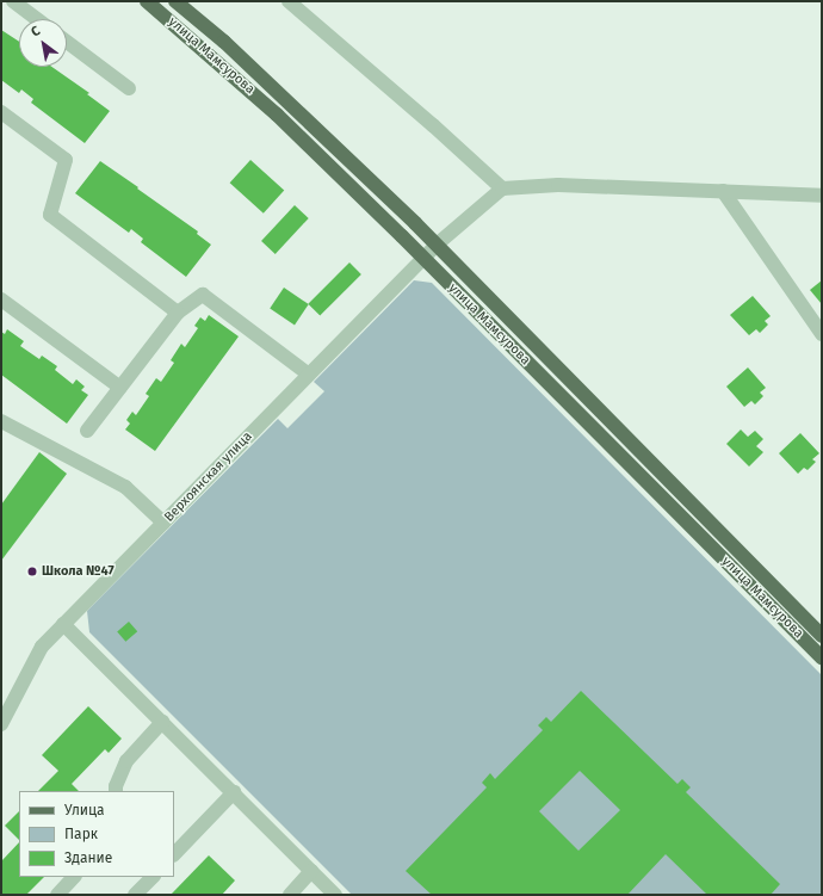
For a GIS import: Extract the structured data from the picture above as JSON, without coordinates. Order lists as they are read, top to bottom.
{
  "streets": {
    "main road": ["улица Мамсурова"],
    "street": ["Верхоянская улица"]
  },
  "crossings": [
    ["улица Мамсурова", "Верхоянская улица"]
  ],
  "places": ["Школа №47"],
  "legend": ["Улица", "Парк", "Здание"],
  "north": "top left"
}
